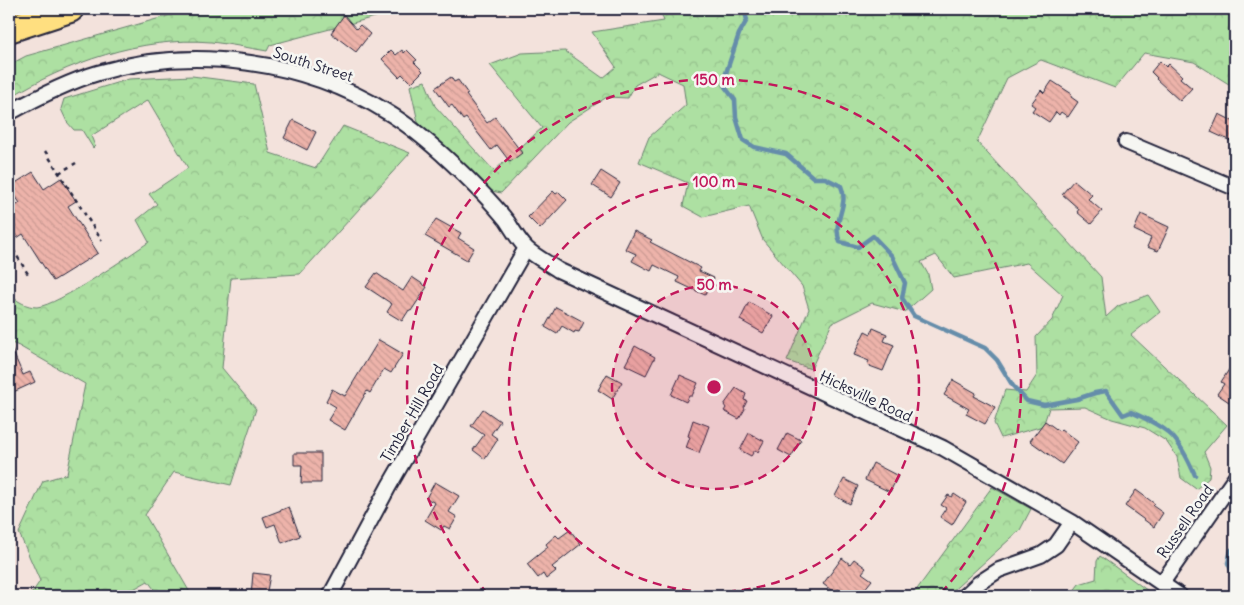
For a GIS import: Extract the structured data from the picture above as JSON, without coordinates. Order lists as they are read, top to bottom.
{
  "streets": {
    "street": [
      "South Street",
      "Hicksville Road",
      "Timber Hill Road",
      "Russell Road"
    ]
  },
  "crossings": [
    ["South Street", "Hicksville Road"],
    ["South Street", "Timber Hill Road"],
    ["Hicksville Road", "Timber Hill Road"],
    ["Hicksville Road", "Russell Road"]
  ],
  "rings": ["150 m", "100 m", "50 m"]
}
